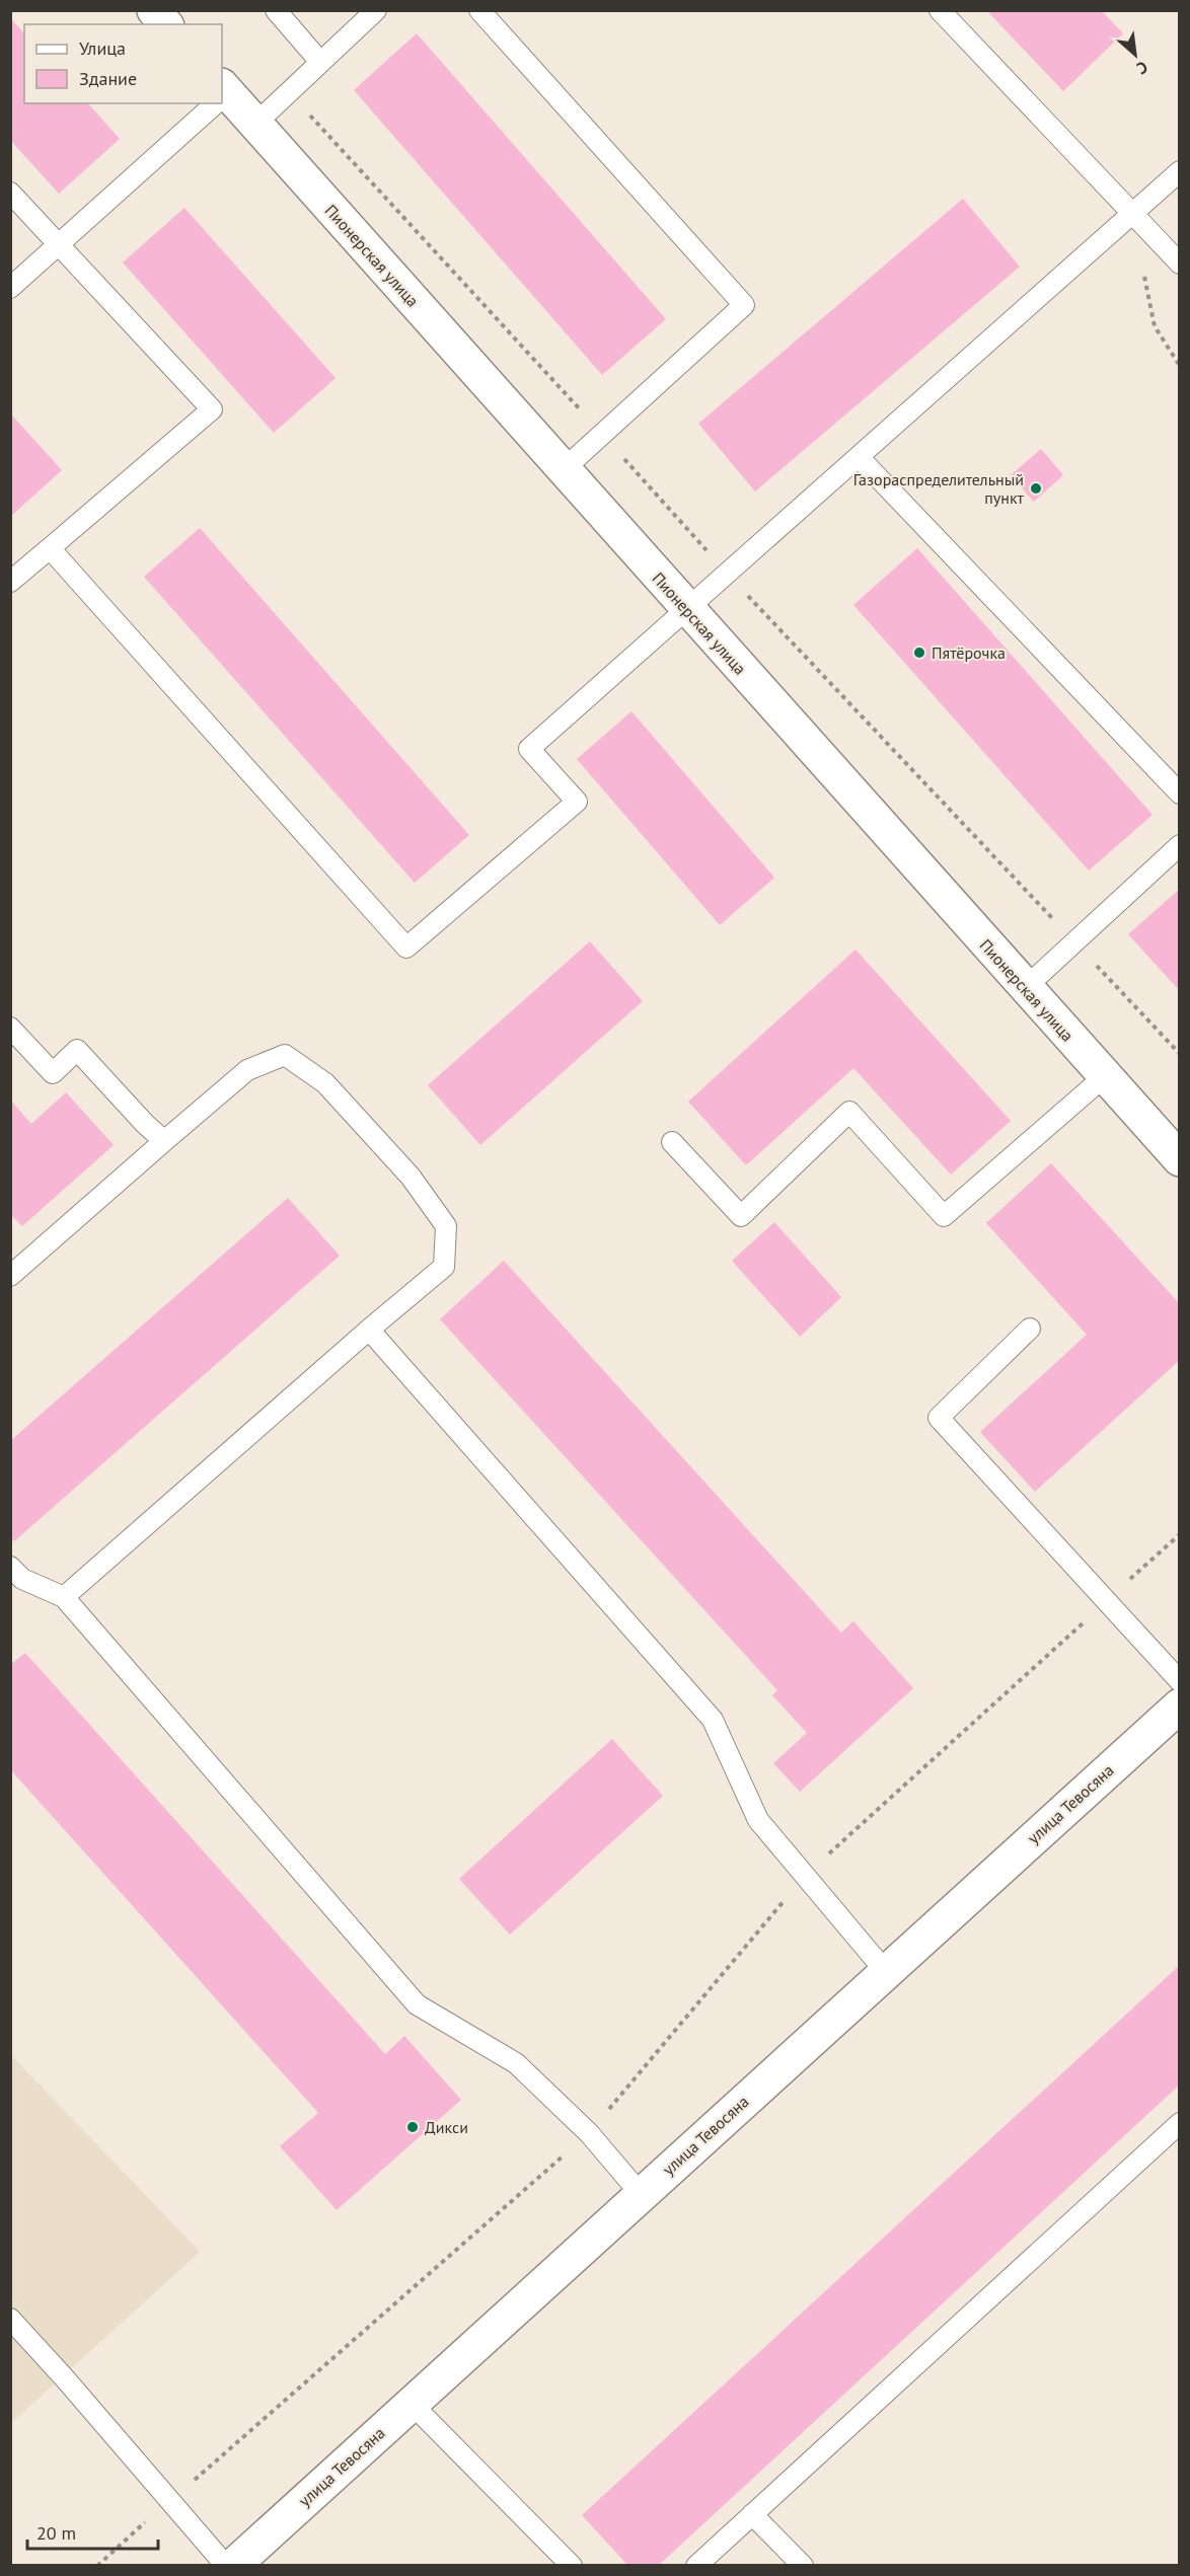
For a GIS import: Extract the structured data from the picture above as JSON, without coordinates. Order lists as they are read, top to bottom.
{
  "streets": {
    "street": ["Пионерская улица", "улица Тевосяна"]
  },
  "places": ["Газораспределительный пункт", "Пятёрочка", "Дикси"],
  "legend": ["Улица", "Здание"],
  "scale_bar": "20 m",
  "north": "bottom right"
}
